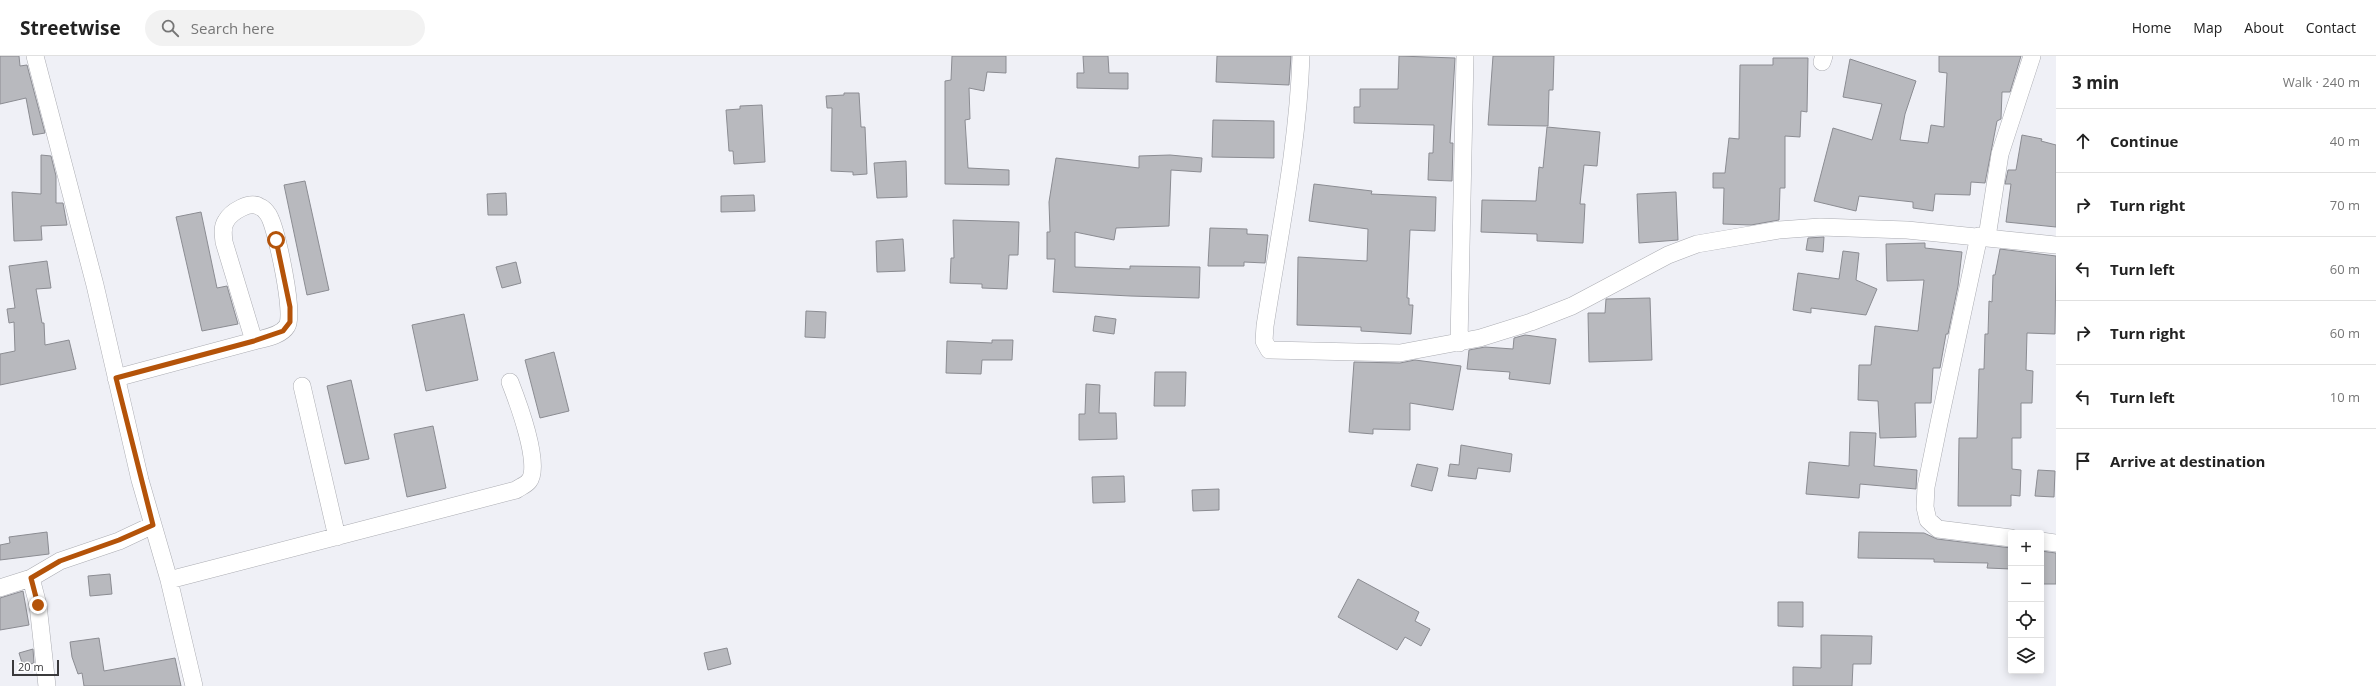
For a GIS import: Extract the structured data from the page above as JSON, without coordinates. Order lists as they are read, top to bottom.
{
  "scale_bar": "20 m",
  "page": {
    "header": "Streetwise",
    "search": "Search here",
    "nav": [
      "Home",
      "Map",
      "About",
      "Contact"
    ],
    "heading": ["3 min", "Walk · 240 m"],
    "list": [
      ["Continue", "40 m"],
      ["Turn right", "70 m"],
      ["Turn left", "60 m"],
      ["Turn right", "60 m"],
      ["Turn left", "10 m"],
      "Arrive at destination"
    ],
    "map_buttons": ["+", "−"],
    "scale": "20 m"
  }
}
